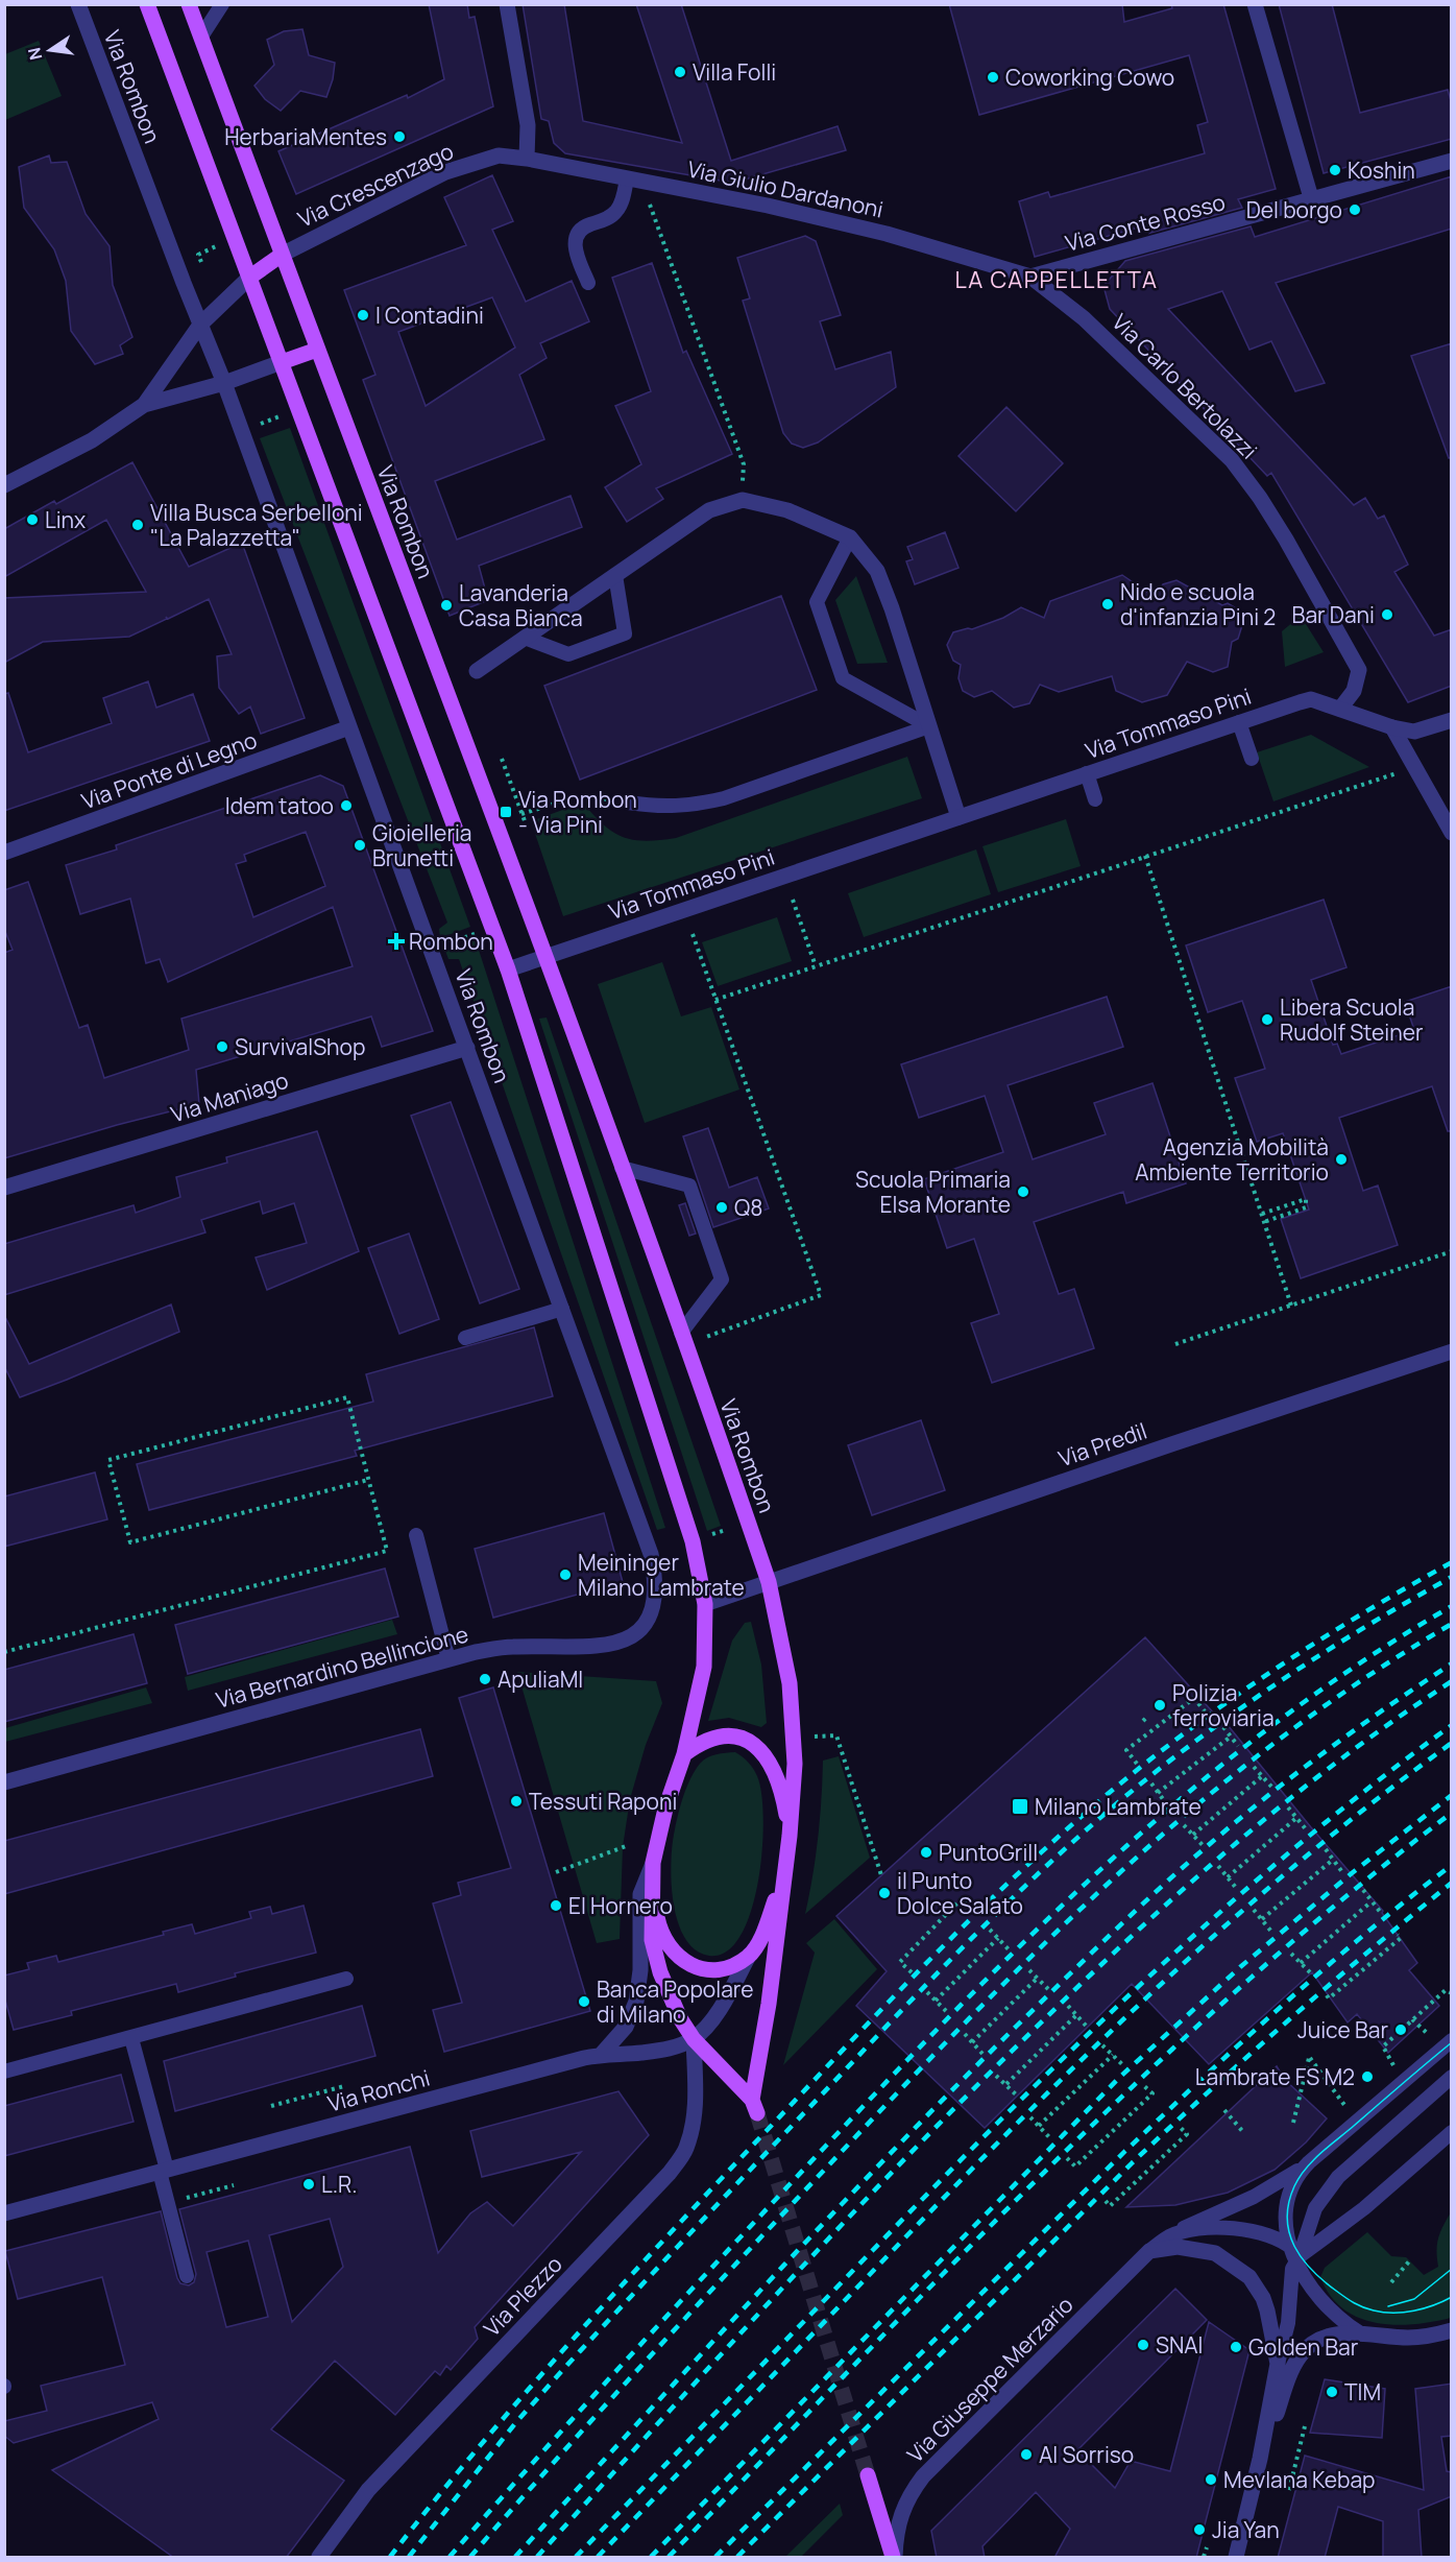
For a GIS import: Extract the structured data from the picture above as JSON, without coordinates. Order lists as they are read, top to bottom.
{
  "streets": {
    "main road": ["Via Rombon"],
    "street": [
      "Via Crescenzago",
      "Via Giulio Dardanoni",
      "Via Conte Rosso",
      "Via Carlo Bertolazzi",
      "Via Tommaso Pini",
      "Via Ponte di Legno",
      "Via Maniago",
      "Via Predil",
      "Via Bernardino Bellincione",
      "Via Ronchi",
      "Via Plezzo",
      "Via Giuseppe Merzario"
    ]
  },
  "crossings": [
    ["Via Rombon", "Via Crescenzago"],
    ["Via Rombon", "Via Tommaso Pini"],
    ["Via Rombon", "Via Ponte di Legno"],
    ["Via Rombon", "Via Maniago"],
    ["Via Rombon", "Via Predil"],
    ["Via Rombon", "Via Bernardino Bellincione"],
    ["Via Crescenzago", "Via Giulio Dardanoni"],
    ["Via Giulio Dardanoni", "Via Conte Rosso"],
    ["Via Giulio Dardanoni", "Via Carlo Bertolazzi"],
    ["Via Conte Rosso", "Via Carlo Bertolazzi"],
    ["Via Carlo Bertolazzi", "Via Tommaso Pini"],
    ["Via Ronchi", "Via Plezzo"]
  ],
  "districts": ["LA CAPPELLETTA"],
  "places": {
    "other": [
      "Villa Folli",
      "Coworking Cowo",
      "HerbariaMentes",
      "Koshin",
      "Del borgo",
      "I Contadini",
      "Linx",
      "Villa Busca Serbelloni \"La Palazzetta\"",
      "Nido e scuola d'infanzia Pini 2",
      "Lavanderia Casa Bianca",
      "Bar Dani",
      "Idem tatoo",
      "Gioielleria Brunetti",
      "Libera Scuola Rudolf Steiner",
      "SurvivalShop",
      "Agenzia Mobilità Ambiente Territorio",
      "Scuola Primaria Elsa Morante",
      "Q8",
      "Meininger Milano Lambrate",
      "ApuliaMI",
      "Polizia ferroviaria",
      "Tessuti Raponi",
      "PuntoGrill",
      "il Punto Dolce Salato",
      "El Hornero",
      "Banca Popolare di Milano",
      "Juice Bar",
      "Lambrate FS M2",
      "L.R.",
      "SNAI",
      "Golden Bar",
      "TIM",
      "Al Sorriso",
      "Mevlana Kebap",
      "Jia Yan"
    ],
    "transit": ["Via Rombon - Via Pini", "Milano Lambrate"],
    "health": ["Rombon"]
  },
  "north": "left"
}
